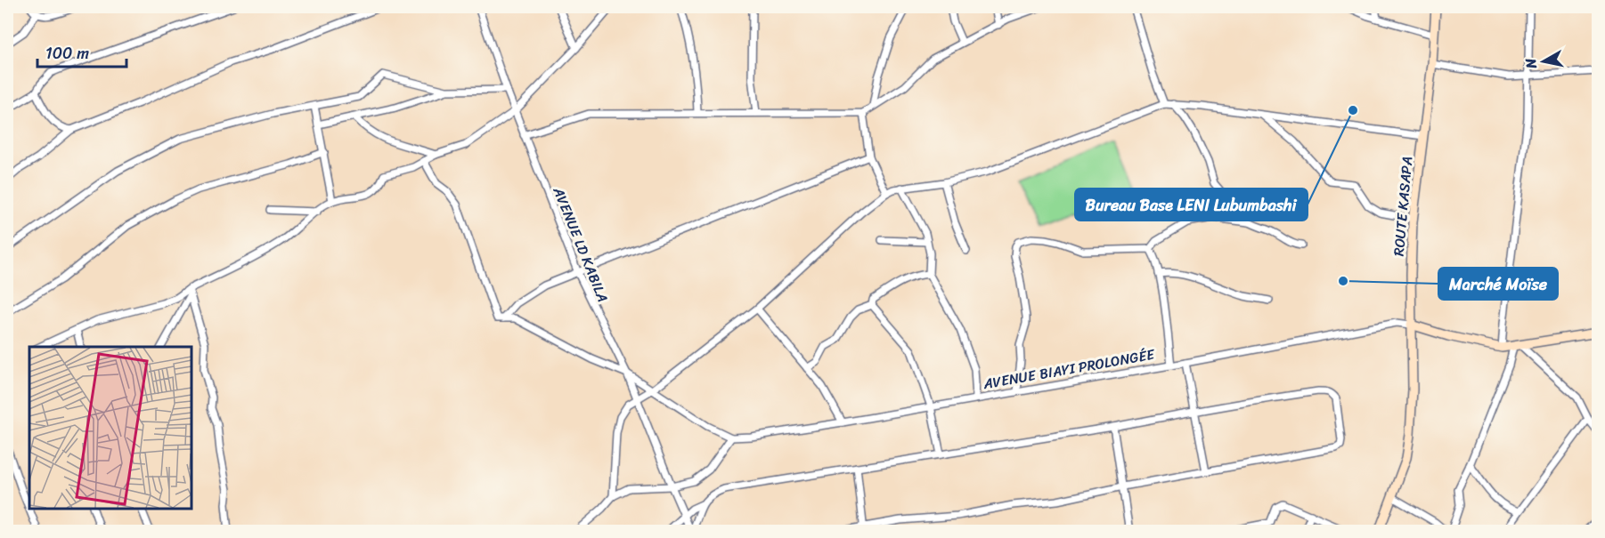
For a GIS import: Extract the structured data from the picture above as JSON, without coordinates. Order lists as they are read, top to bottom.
{
  "streets": {
    "main road": ["ROUTE KASAPA", "AVENUE BIAYI PROLONGÉE"],
    "street": ["AVENUE LD KABILA"]
  },
  "crossings": [
    ["ROUTE KASAPA", "AVENUE BIAYI PROLONGÉE"]
  ],
  "places": ["Bureau Base LENI Lubumbashi", "Marché Moïse"],
  "scale_bar": "100 m",
  "north": "left"
}
